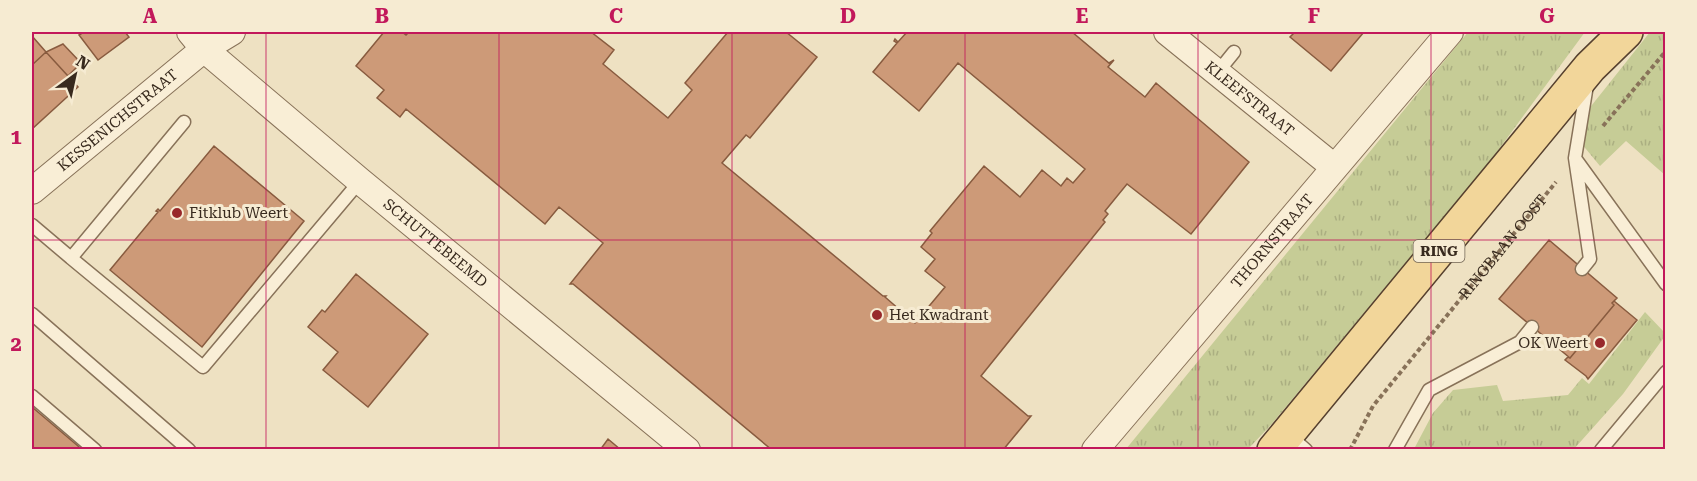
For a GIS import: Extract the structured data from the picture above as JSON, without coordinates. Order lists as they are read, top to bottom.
{
  "streets": {
    "main road": ["RING"],
    "street": [
      "KLEEFSTRAAT",
      "KESSENICHSTRAAT",
      "THORNSTRAAT",
      "SCHUTTEBEEMD"
    ],
    "path": ["RINGBAAN OOST"]
  },
  "crossings": [
    ["KLEEFSTRAAT", "THORNSTRAAT"],
    ["KESSENICHSTRAAT", "SCHUTTEBEEMD"]
  ],
  "places": ["Fitklub Weert", "Het Kwadrant", "OK Weert"],
  "north": "top right",
  "grid": {
    "columns": [
      "A",
      "B",
      "C",
      "D",
      "E",
      "F",
      "G"
    ],
    "rows": ["1", "2"]
  }
}
